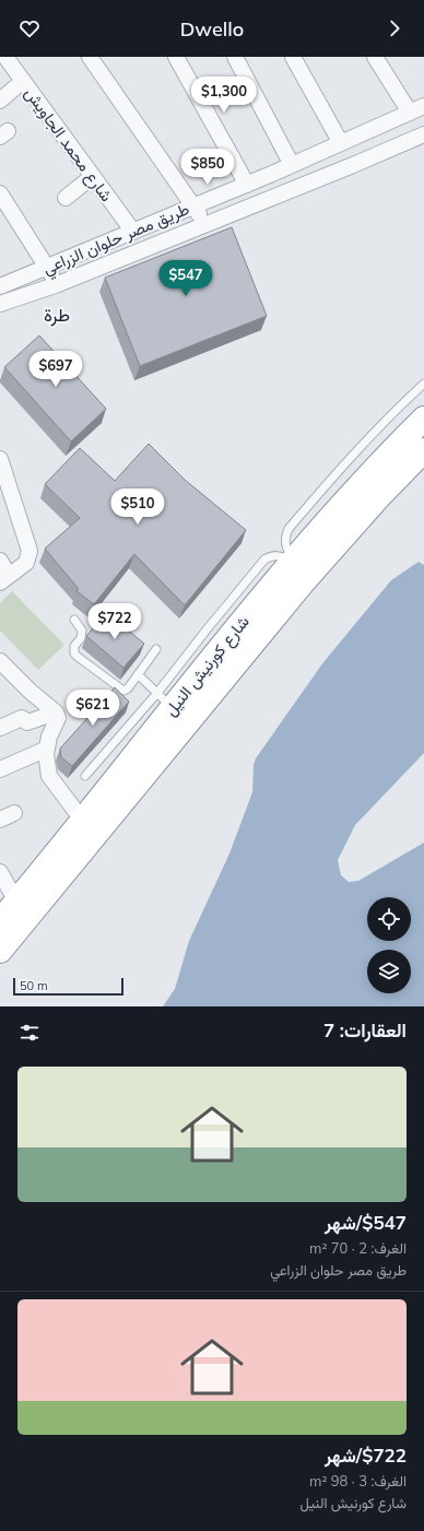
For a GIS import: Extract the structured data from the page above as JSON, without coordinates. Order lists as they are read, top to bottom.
{
  "streets": {
    "highway": ["شارع كورنيش النيل"],
    "street": ["شارع محمد الجاويش", "طريق مصر حلوان الزراعي"]
  },
  "crossings": [
    ["شارع محمد الجاويش", "طريق مصر حلوان الزراعي"]
  ],
  "districts": ["طرة"],
  "scale_bar": "50 m",
  "page": {
    "header": "Dwello",
    "price": [
      "$1,300",
      "$850",
      "$547",
      "$697",
      "$510",
      "$722",
      "$621"
    ],
    "scale": "50 m",
    "heading": "العقارات: 7",
    "list": [
      {
        "name": "$547/شهر",
        "note": "الغرف: 2 · 70 m² · طريق مصر حلوان الزراعي"
      },
      {
        "name": "$722/شهر",
        "note": "الغرف: 3 · 98 m² · شارع كورنيش النيل"
      }
    ]
  }
}
